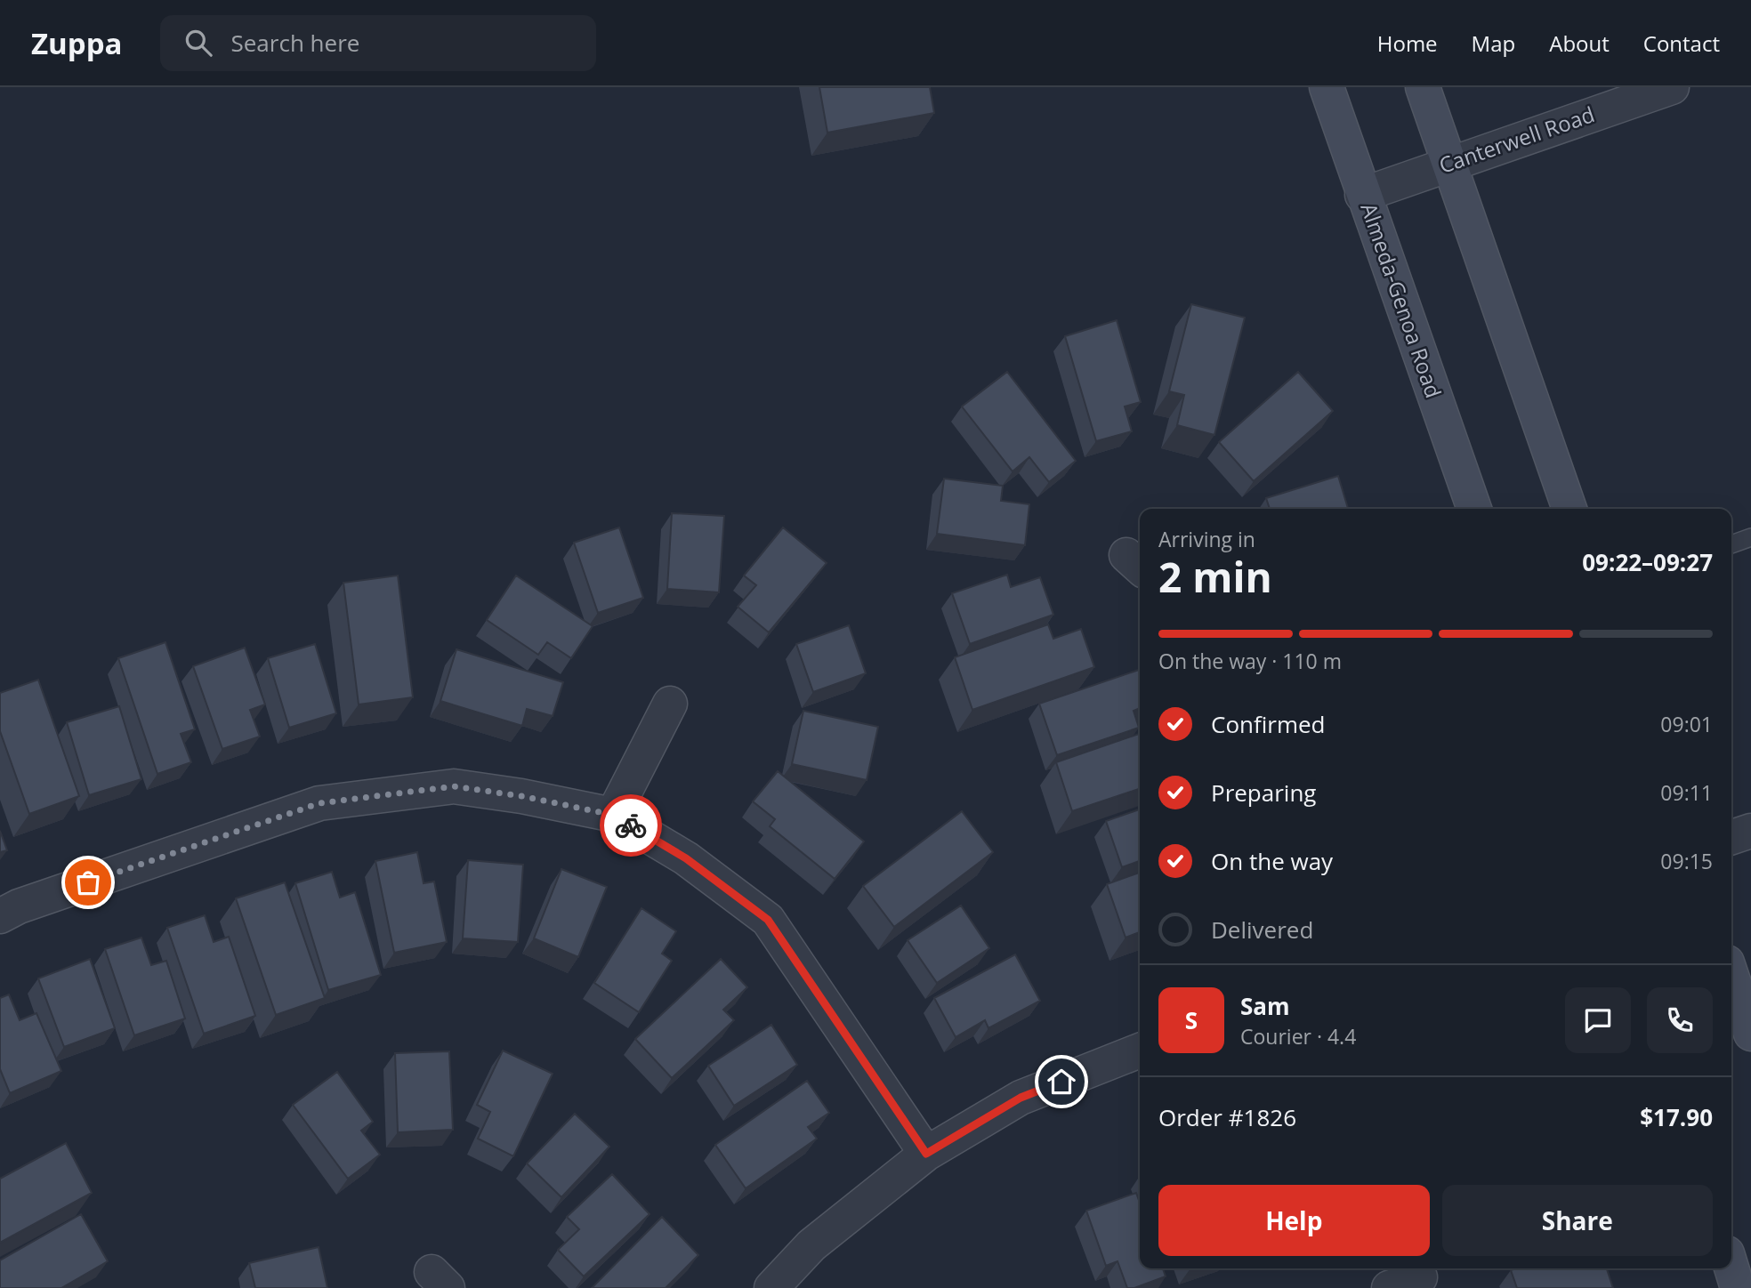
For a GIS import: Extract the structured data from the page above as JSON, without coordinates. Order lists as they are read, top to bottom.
{
  "streets": {
    "main road": ["Almeda-Genoa Road"],
    "street": ["Canterwell Road"]
  },
  "crossings": [
    ["Canterwell Road", "Almeda-Genoa Road"]
  ],
  "page": {
    "header": "Zuppa",
    "search": "Search here",
    "nav": [
      "Home",
      "Map",
      "About",
      "Contact"
    ],
    "heading": ["2 min", "Arriving in", "09:22–09:27"],
    "panel": [
      "Sam",
      "Courier · 4.4",
      "Order #1826",
      "$17.90"
    ],
    "bar": "On the way · 110 m",
    "list": [
      ["Confirmed", "09:01"],
      ["Preparing", "09:11"],
      ["On the way", "09:15"],
      "Delivered"
    ],
    "round": "S",
    "buttons": ["Help", "Share"]
  }
}
